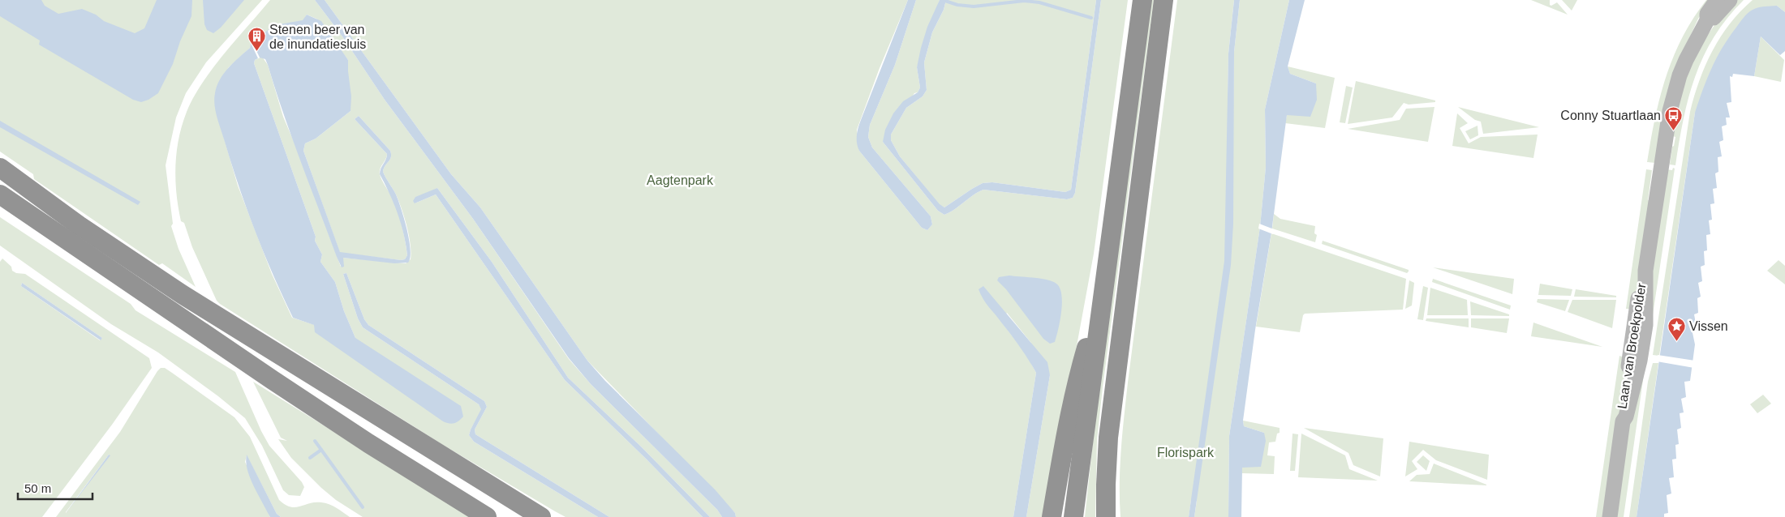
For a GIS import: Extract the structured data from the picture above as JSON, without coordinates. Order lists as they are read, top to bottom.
{
  "streets": {
    "main road": ["Laan van Broekpolder"]
  },
  "parks": ["Aagtenpark", "Florispark"],
  "places": {
    "building": ["Stenen beer van de inundatiesluis"],
    "bus stop": ["Conny Stuartlaan"],
    "place": ["Vissen"]
  },
  "scale_bar": "50 m"
}
